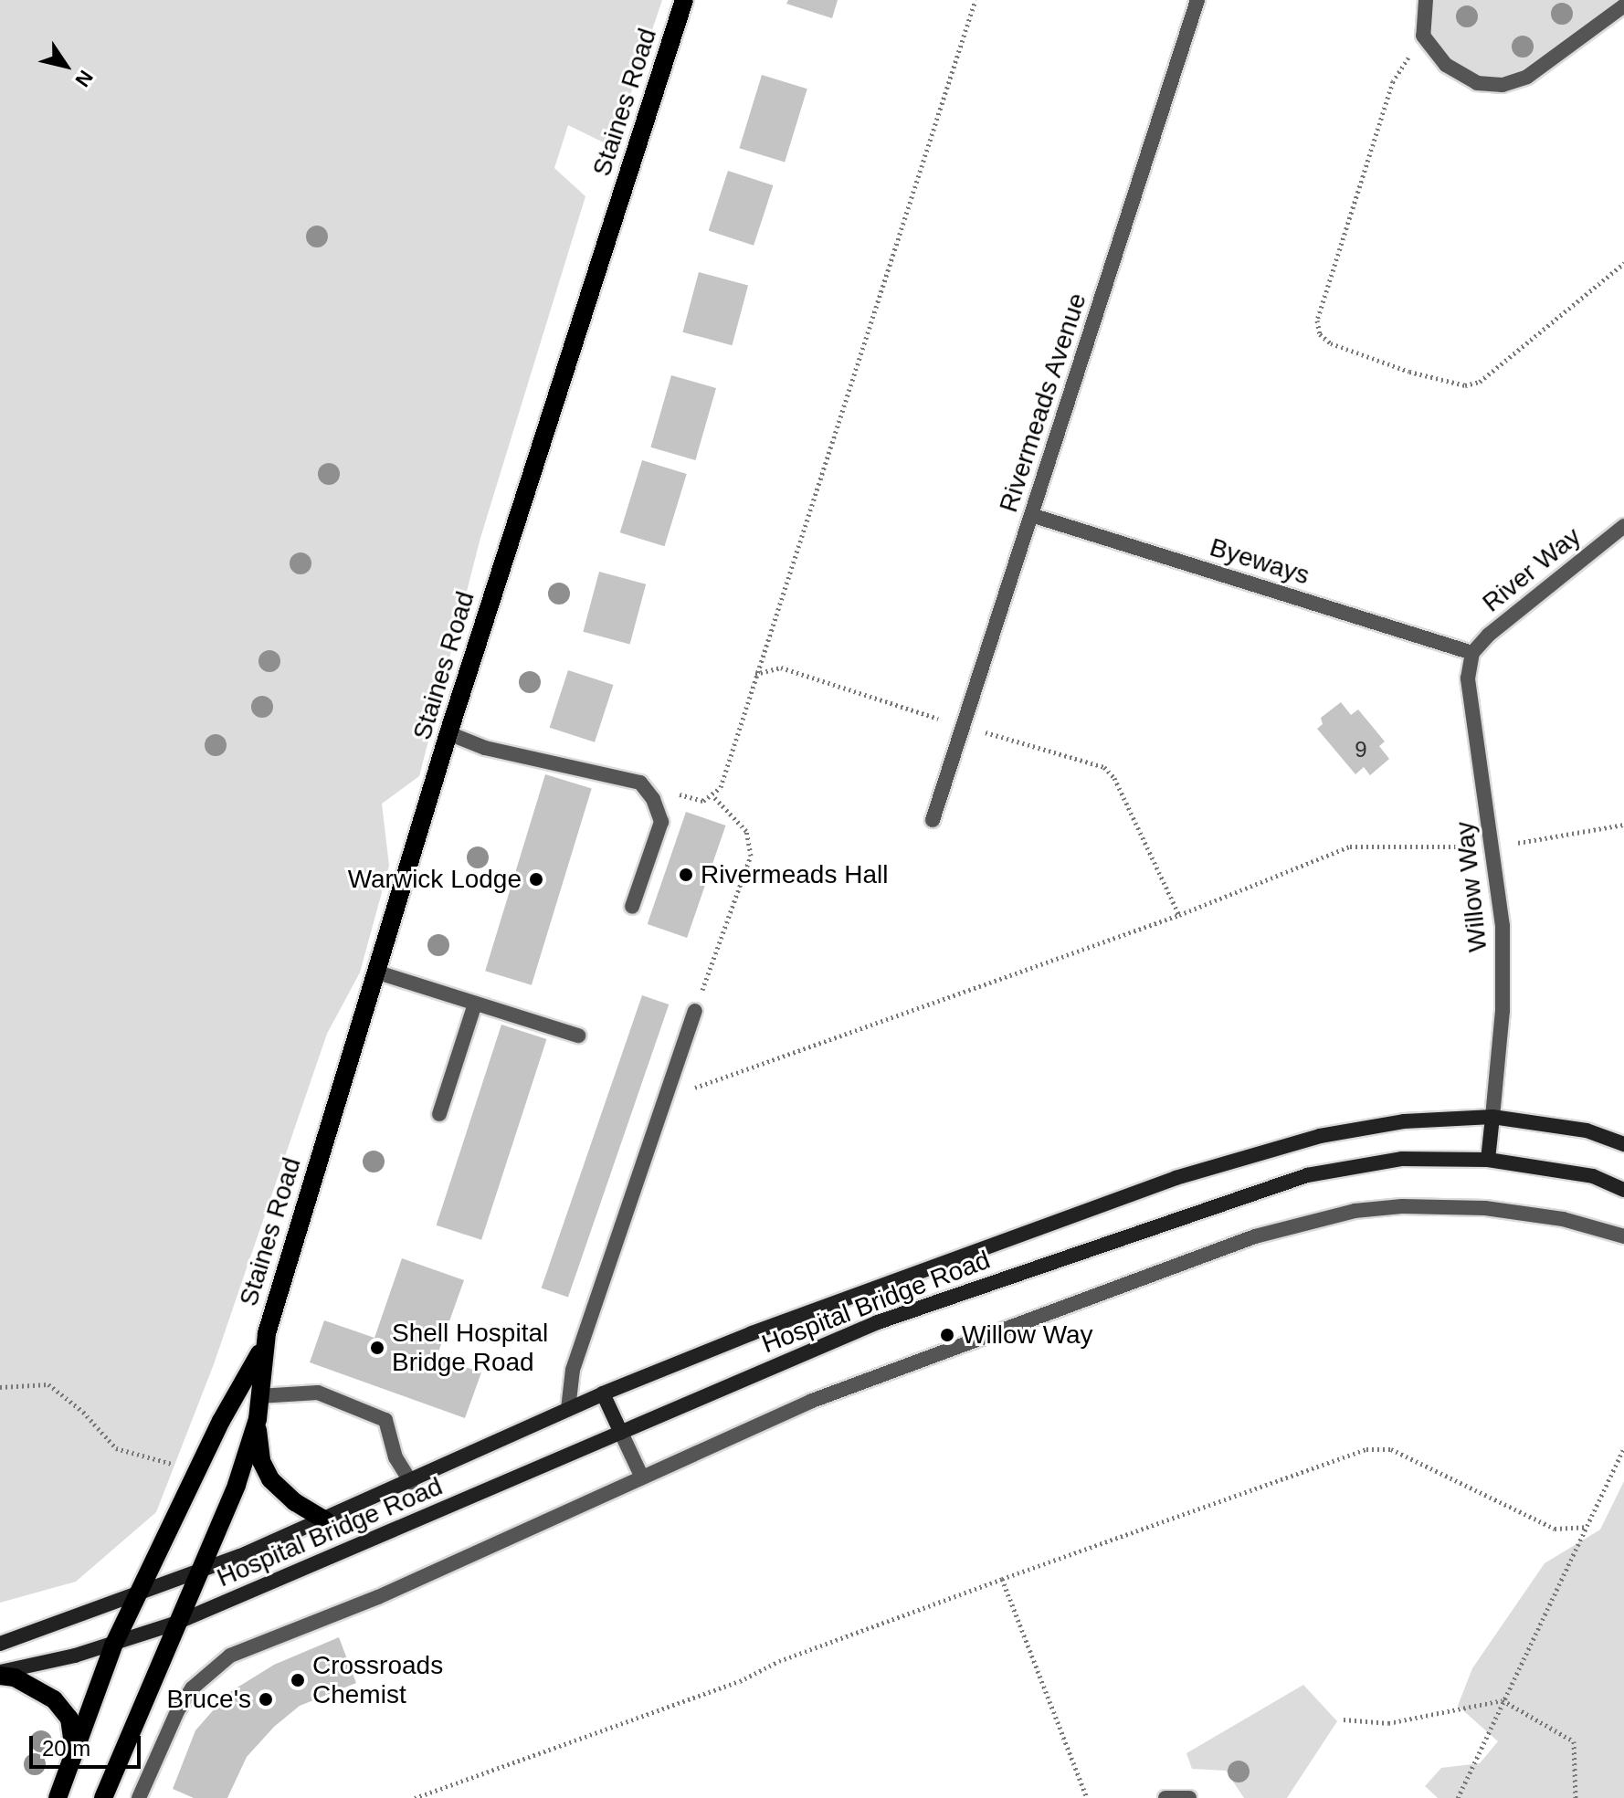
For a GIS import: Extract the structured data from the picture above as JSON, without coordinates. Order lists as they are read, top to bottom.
{
  "streets": {
    "main road": ["Staines Road", "Hospital Bridge Road"],
    "street": [
      "Rivermeads Avenue",
      "Byeways",
      "River Way",
      "Willow Way"
    ]
  },
  "crossings": [
    ["Staines Road", "Hospital Bridge Road"],
    ["Rivermeads Avenue", "Byeways"],
    ["Byeways", "River Way"],
    ["Byeways", "Willow Way"],
    ["River Way", "Willow Way"],
    ["Willow Way", "Hospital Bridge Road"]
  ],
  "places": [
    "Rivermeads Hall",
    "Warwick Lodge",
    "Willow Way",
    "Shell Hospital Bridge Road",
    "Crossroads Chemist",
    "Bruce's"
  ],
  "house_numbers": ["9"],
  "scale_bar": "20 m",
  "north": "bottom right"
}
